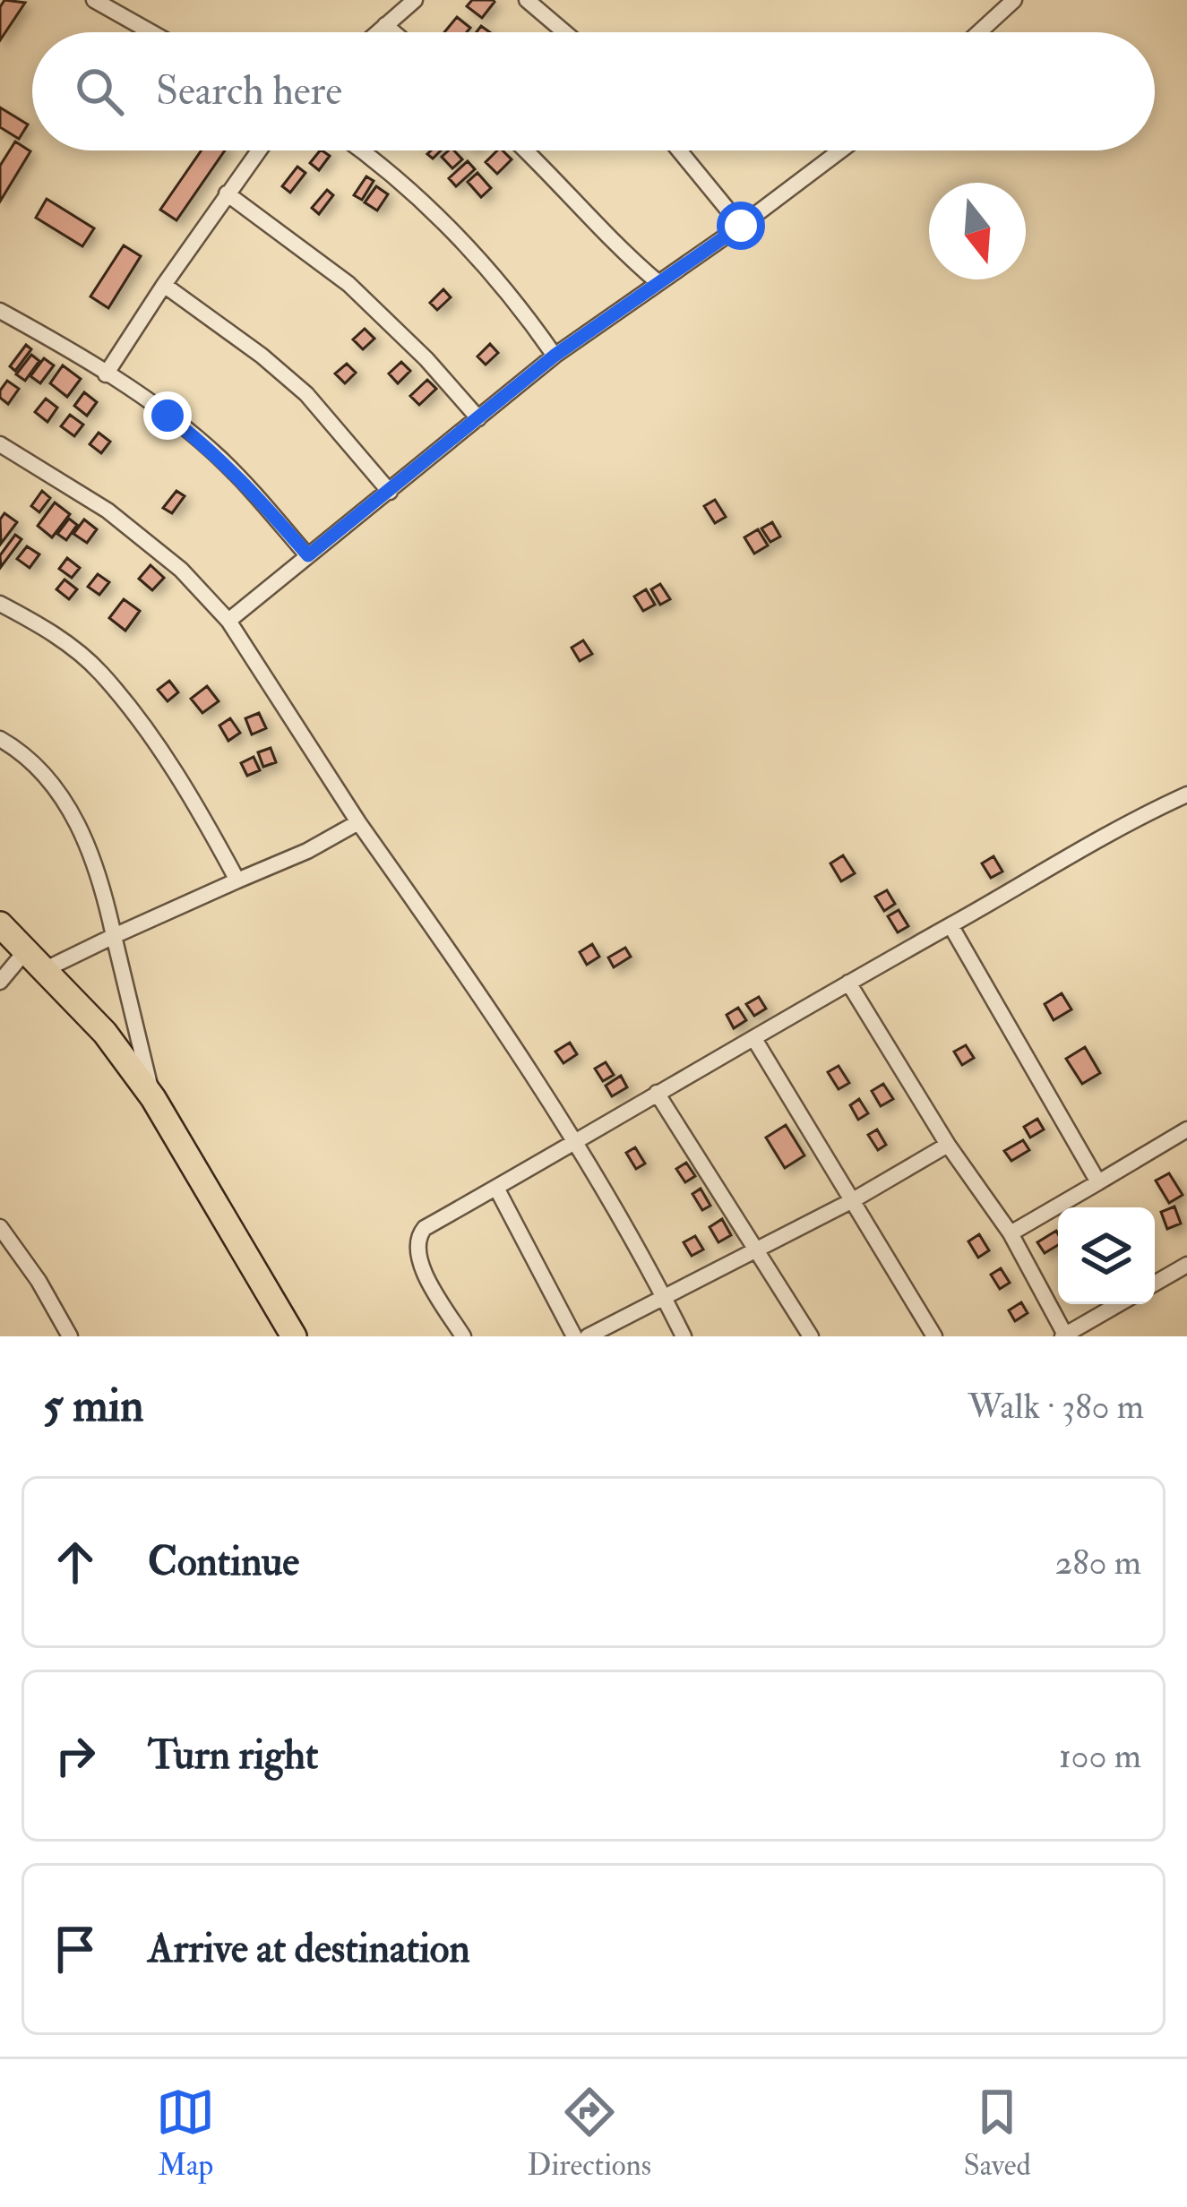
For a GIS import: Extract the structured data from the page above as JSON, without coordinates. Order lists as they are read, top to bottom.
{
  "north": "bottom",
  "page": {
    "search": "Search here",
    "heading": ["5 min", "Walk · 380 m"],
    "list": [
      ["Continue", "280 m"],
      ["Turn right", "100 m"],
      "Arrive at destination"
    ],
    "nav": ["Map", "Directions", "Saved"]
  }
}
